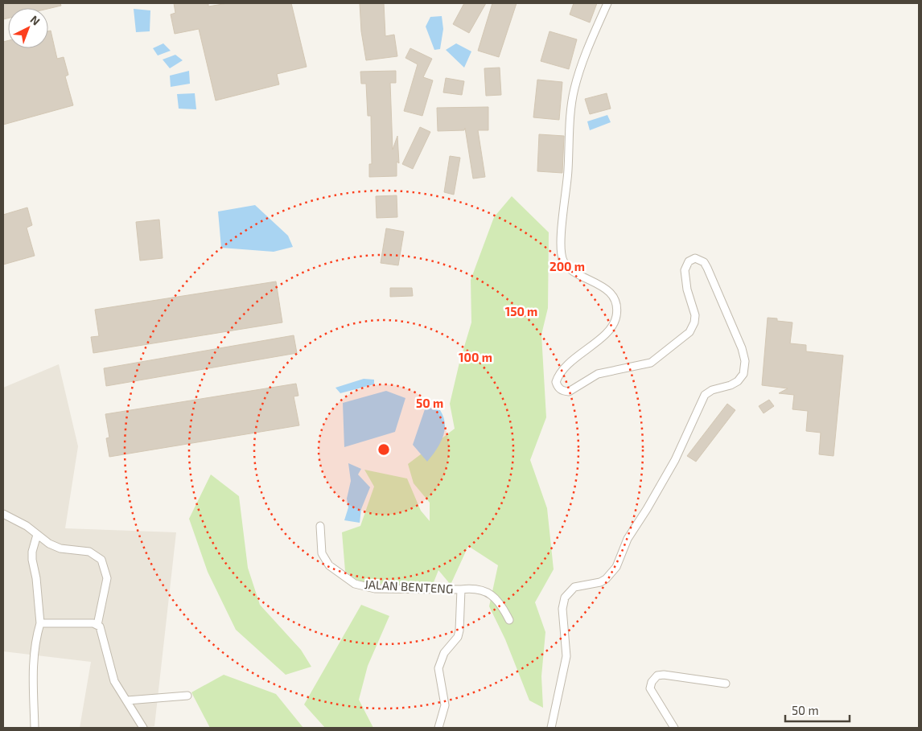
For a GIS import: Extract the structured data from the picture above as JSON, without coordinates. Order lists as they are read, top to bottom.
{
  "streets": {
    "street": ["JALAN BENTENG"]
  },
  "scale_bar": "50 m",
  "north": "top right",
  "rings": [
    "200 m",
    "150 m",
    "100 m",
    "50 m"
  ]
}
